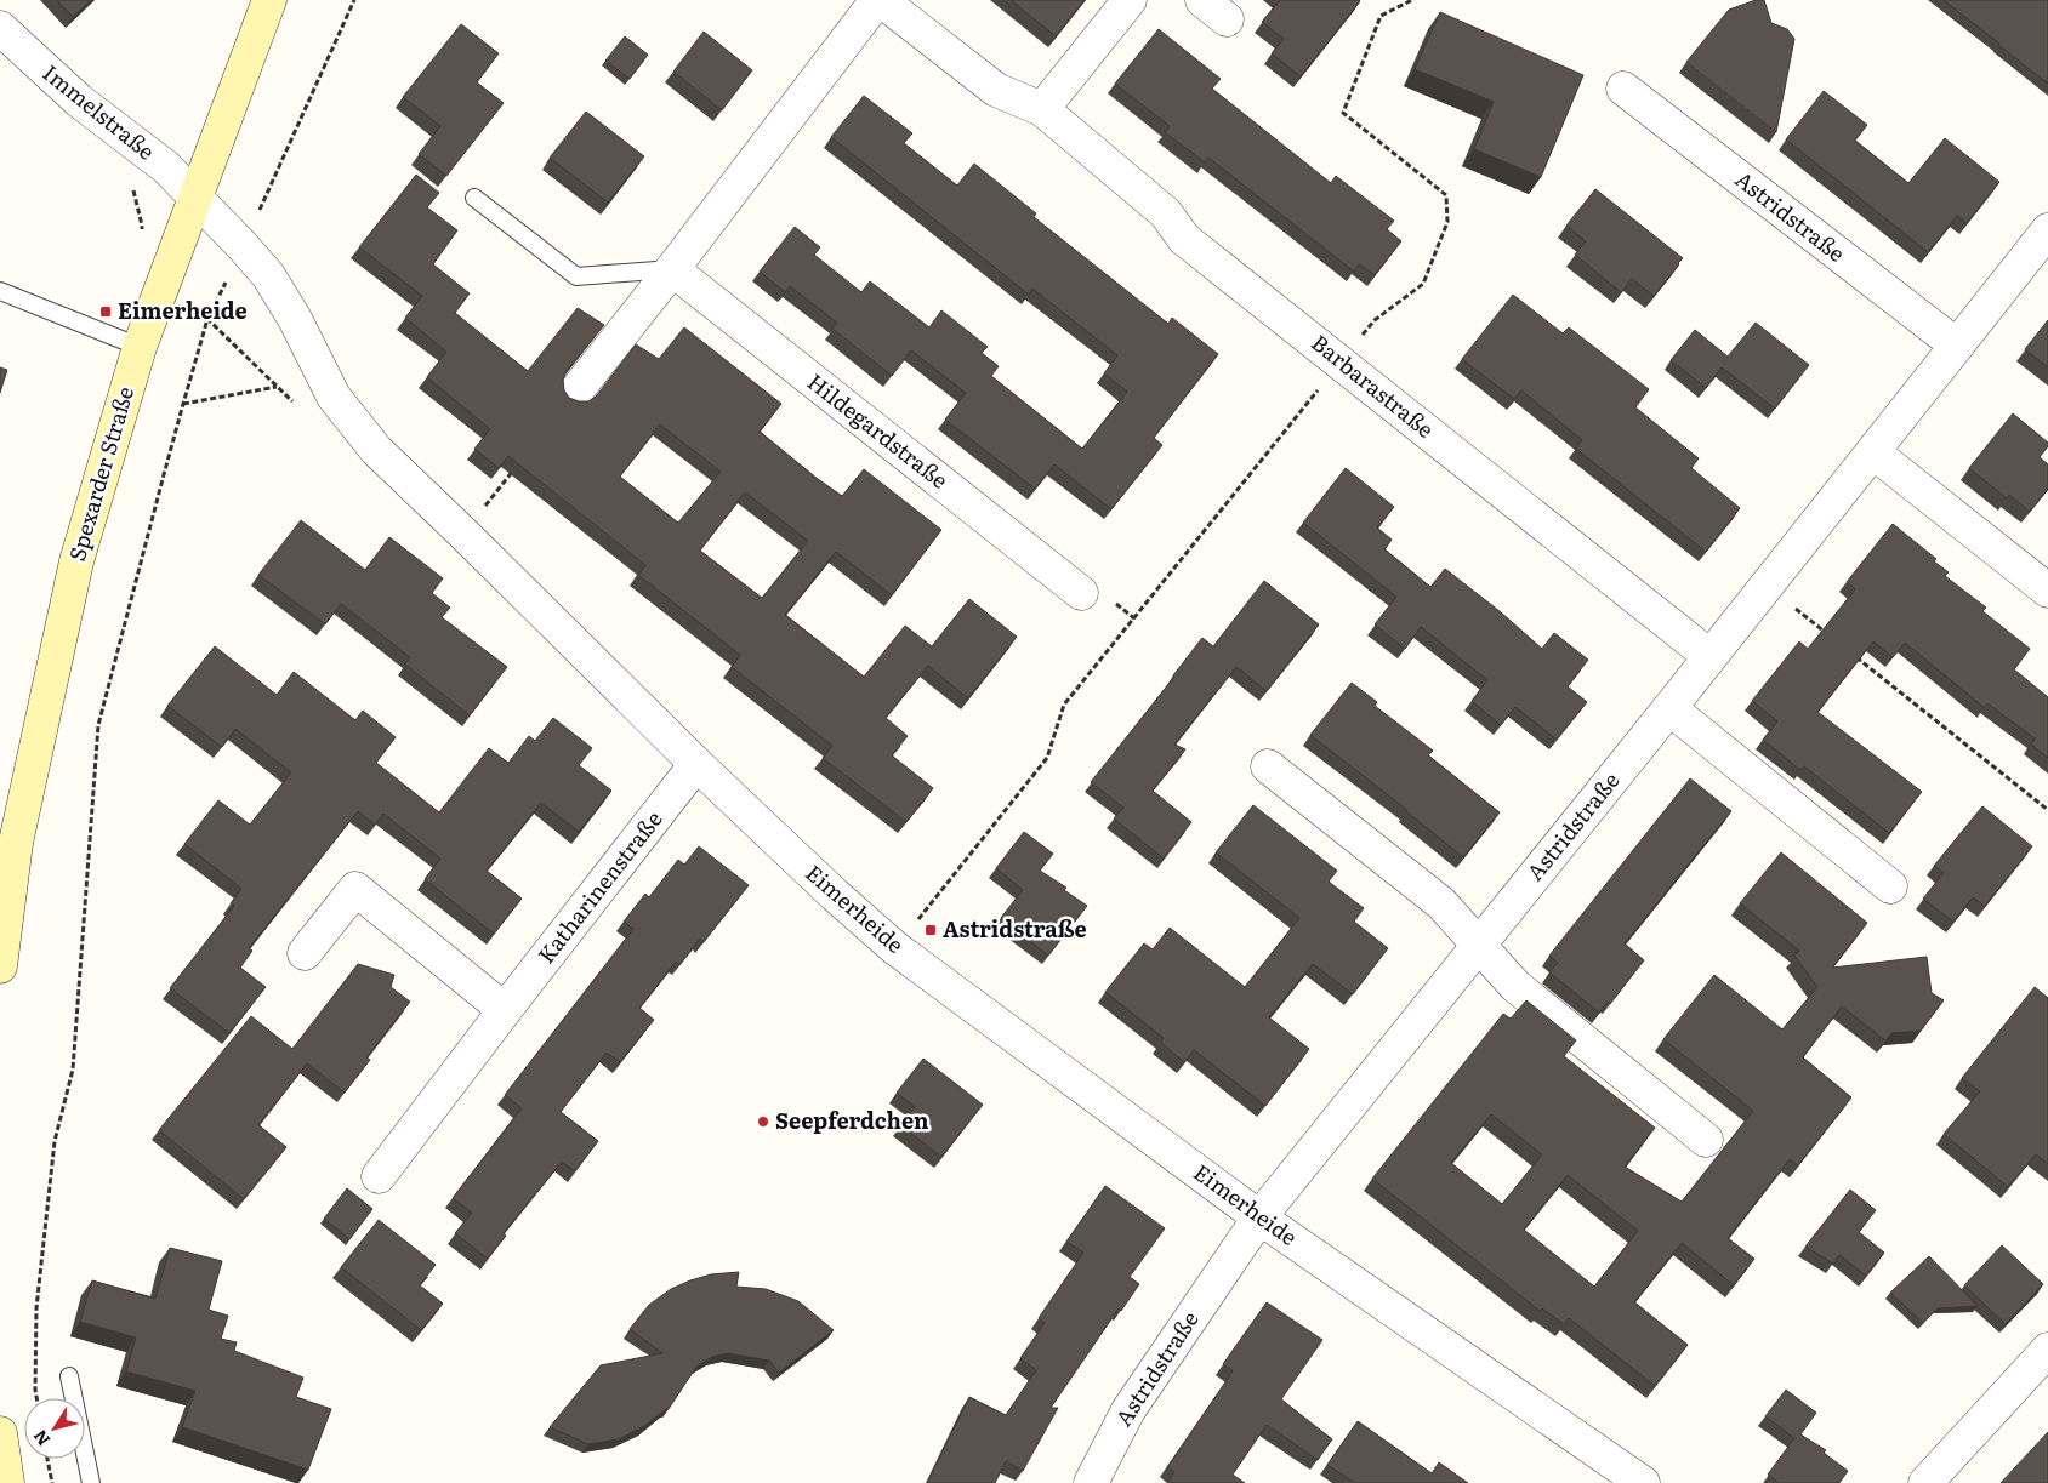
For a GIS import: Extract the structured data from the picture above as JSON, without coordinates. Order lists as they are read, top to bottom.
{
  "streets": {
    "main road": ["Spexarder Straße"],
    "street": [
      "Immelstraße",
      "Astridstraße",
      "Barbarastraße",
      "Hildegardstraße",
      "Katharinenstraße",
      "Eimerheide"
    ]
  },
  "crossings": [
    ["Immelstraße", "Spexarder Straße"],
    ["Immelstraße", "Eimerheide"],
    ["Astridstraße", "Barbarastraße"],
    ["Astridstraße", "Eimerheide"],
    ["Spexarder Straße", "Eimerheide"],
    ["Katharinenstraße", "Eimerheide"]
  ],
  "places": {
    "transit": ["Eimerheide", "Astridstraße"],
    "other": ["Seepferdchen"]
  },
  "north": "bottom left"
}
